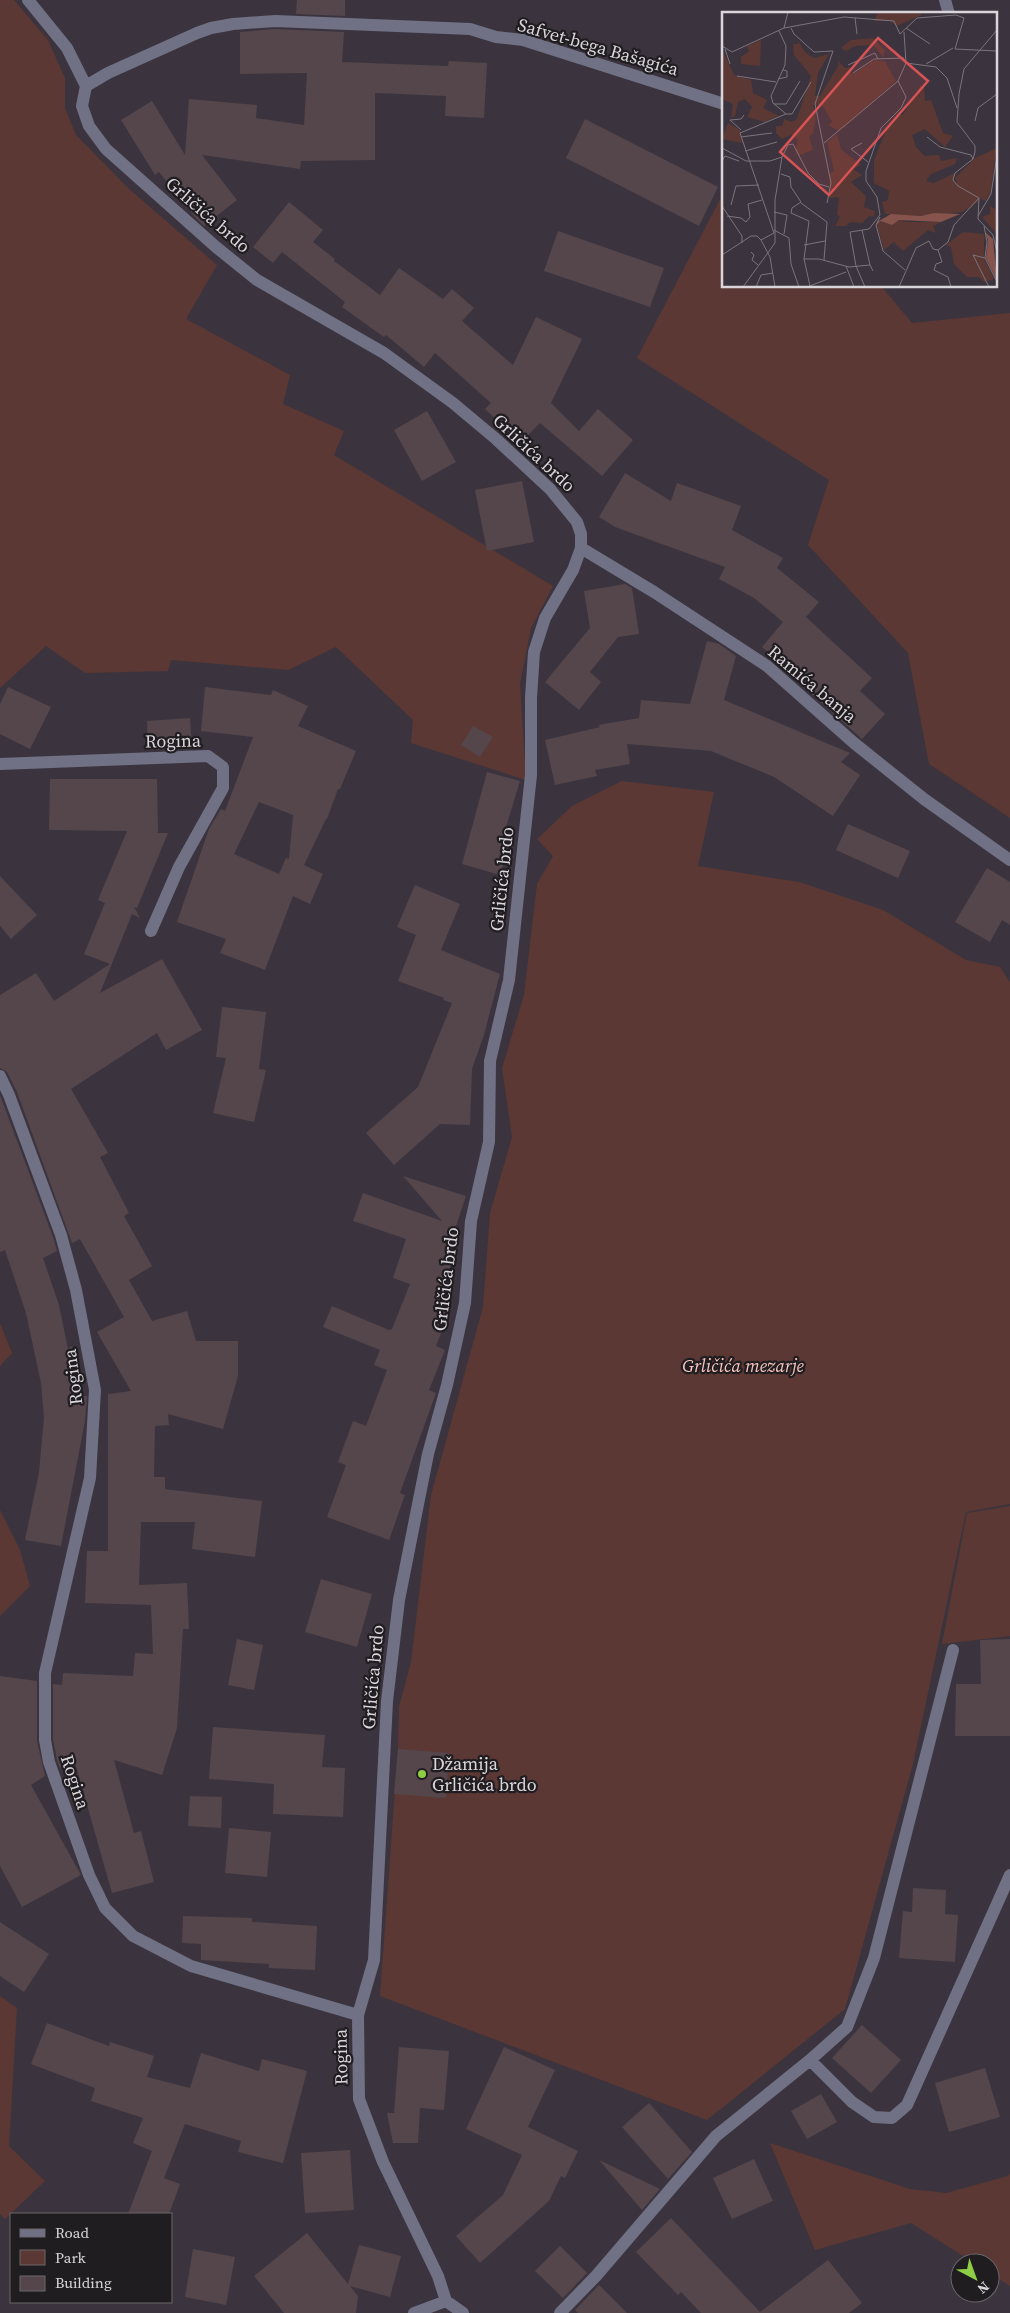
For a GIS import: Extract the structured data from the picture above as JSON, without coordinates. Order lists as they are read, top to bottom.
{
  "streets": {
    "street": [
      "Safvet-bega Bašagića",
      "Grličića brdo",
      "Ramića banja",
      "Rogina"
    ]
  },
  "crossings": [
    ["Safvet-bega Bašagića", "Grličića brdo"],
    ["Grličića brdo", "Ramića banja"],
    ["Grličića brdo", "Rogina"]
  ],
  "parks": ["Grličića mezarje"],
  "places": ["Džamija Grličića brdo"],
  "legend": ["Road", "Park", "Building"],
  "north": "bottom right"
}
